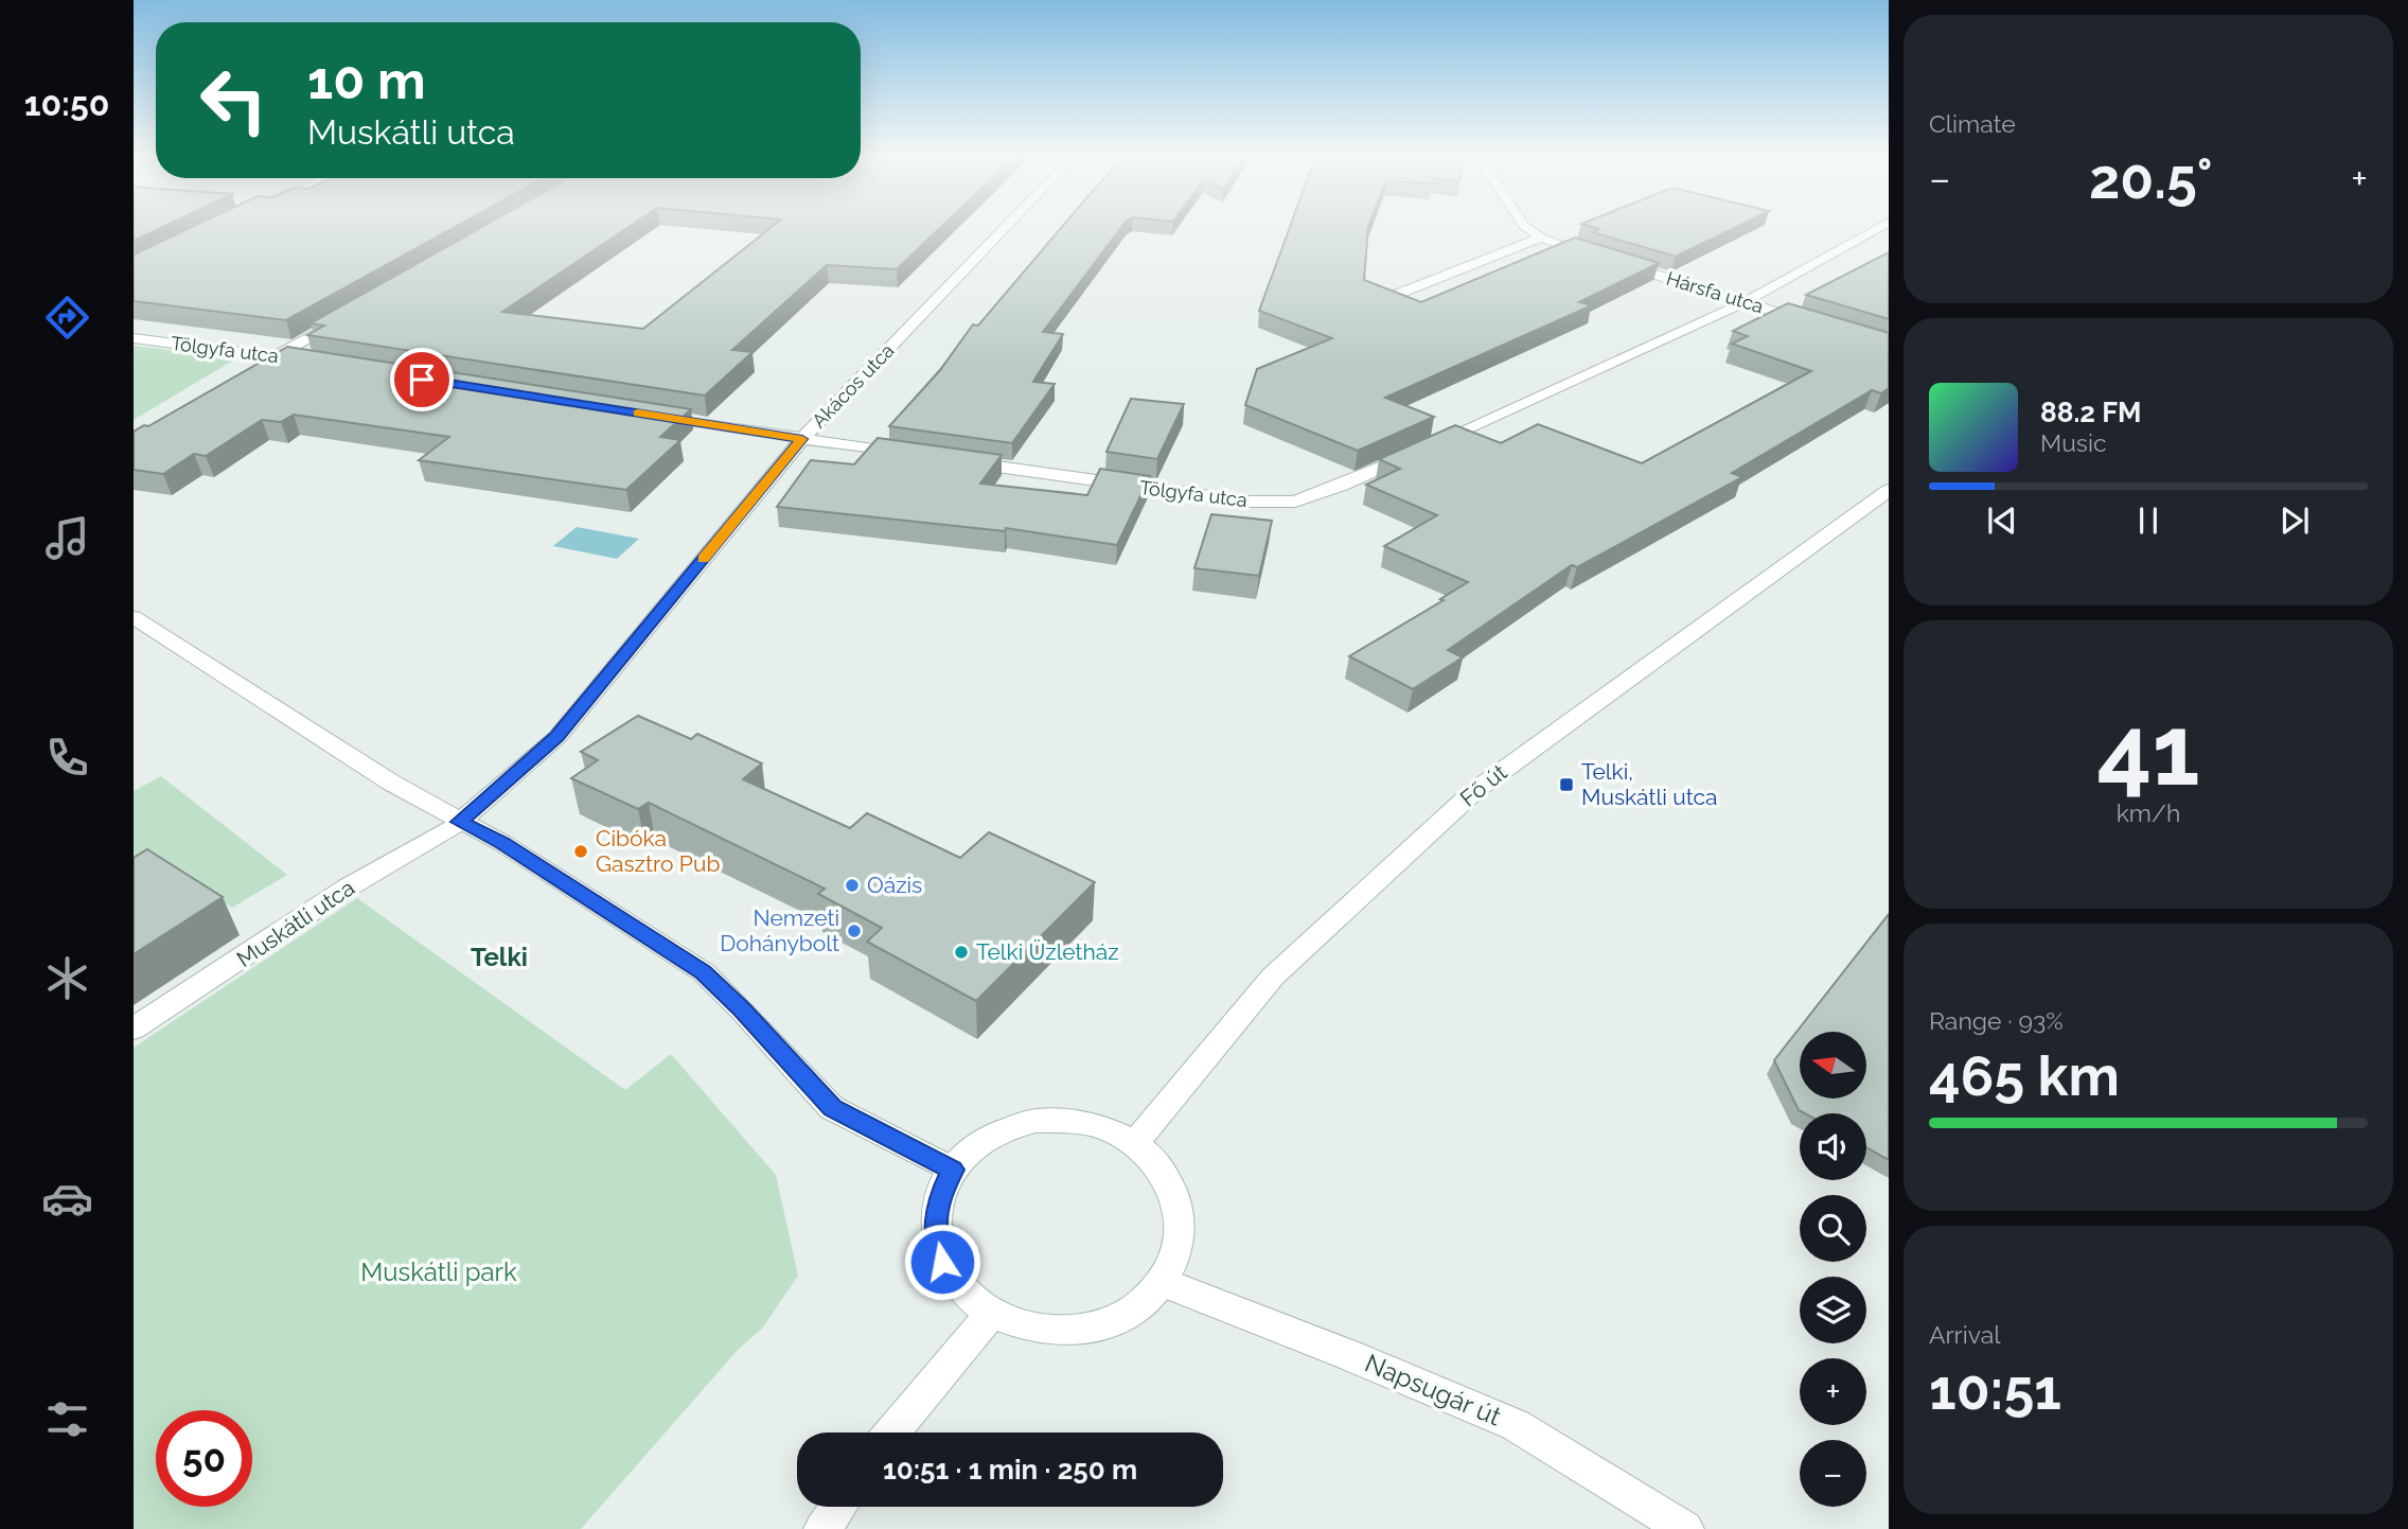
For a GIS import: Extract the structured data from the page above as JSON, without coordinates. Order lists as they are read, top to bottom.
{
  "streets": {
    "street": [
      "Hársfa utca",
      "Tölgyfa utca",
      "Akácos utca",
      "Fő út",
      "Muskátli utca",
      "Napsugár út"
    ]
  },
  "crossings": [
    ["Hársfa utca", "Tölgyfa utca"],
    ["Akácos utca", "Muskátli utca"],
    ["Fő út", "Napsugár út"]
  ],
  "districts": ["Telki"],
  "parks": ["Muskátli park"],
  "places": {
    "transit": ["Telki, Muskátli utca"],
    "other": [
      "Cibóka Gasztro Pub",
      "Oázis",
      "Nemzeti Dohánybolt",
      "Telki Üzletház"
    ]
  },
  "north": "left",
  "page": {
    "tabs": "10:50",
    "tile": [
      "Climate",
      ["41", "km/h"],
      ["Range · 93%", "465 km"],
      ["Arrival", "10:51"]
    ],
    "turn": ["10 m", "Muskátli utca"],
    "heat": ["−", "20.5°", "+"],
    "song": ["88.2 FM", "Music"],
    "map_buttons": ["+", "−"],
    "limit": "50",
    "trip": "10:51 · 1 min · 250 m"
  }
}
